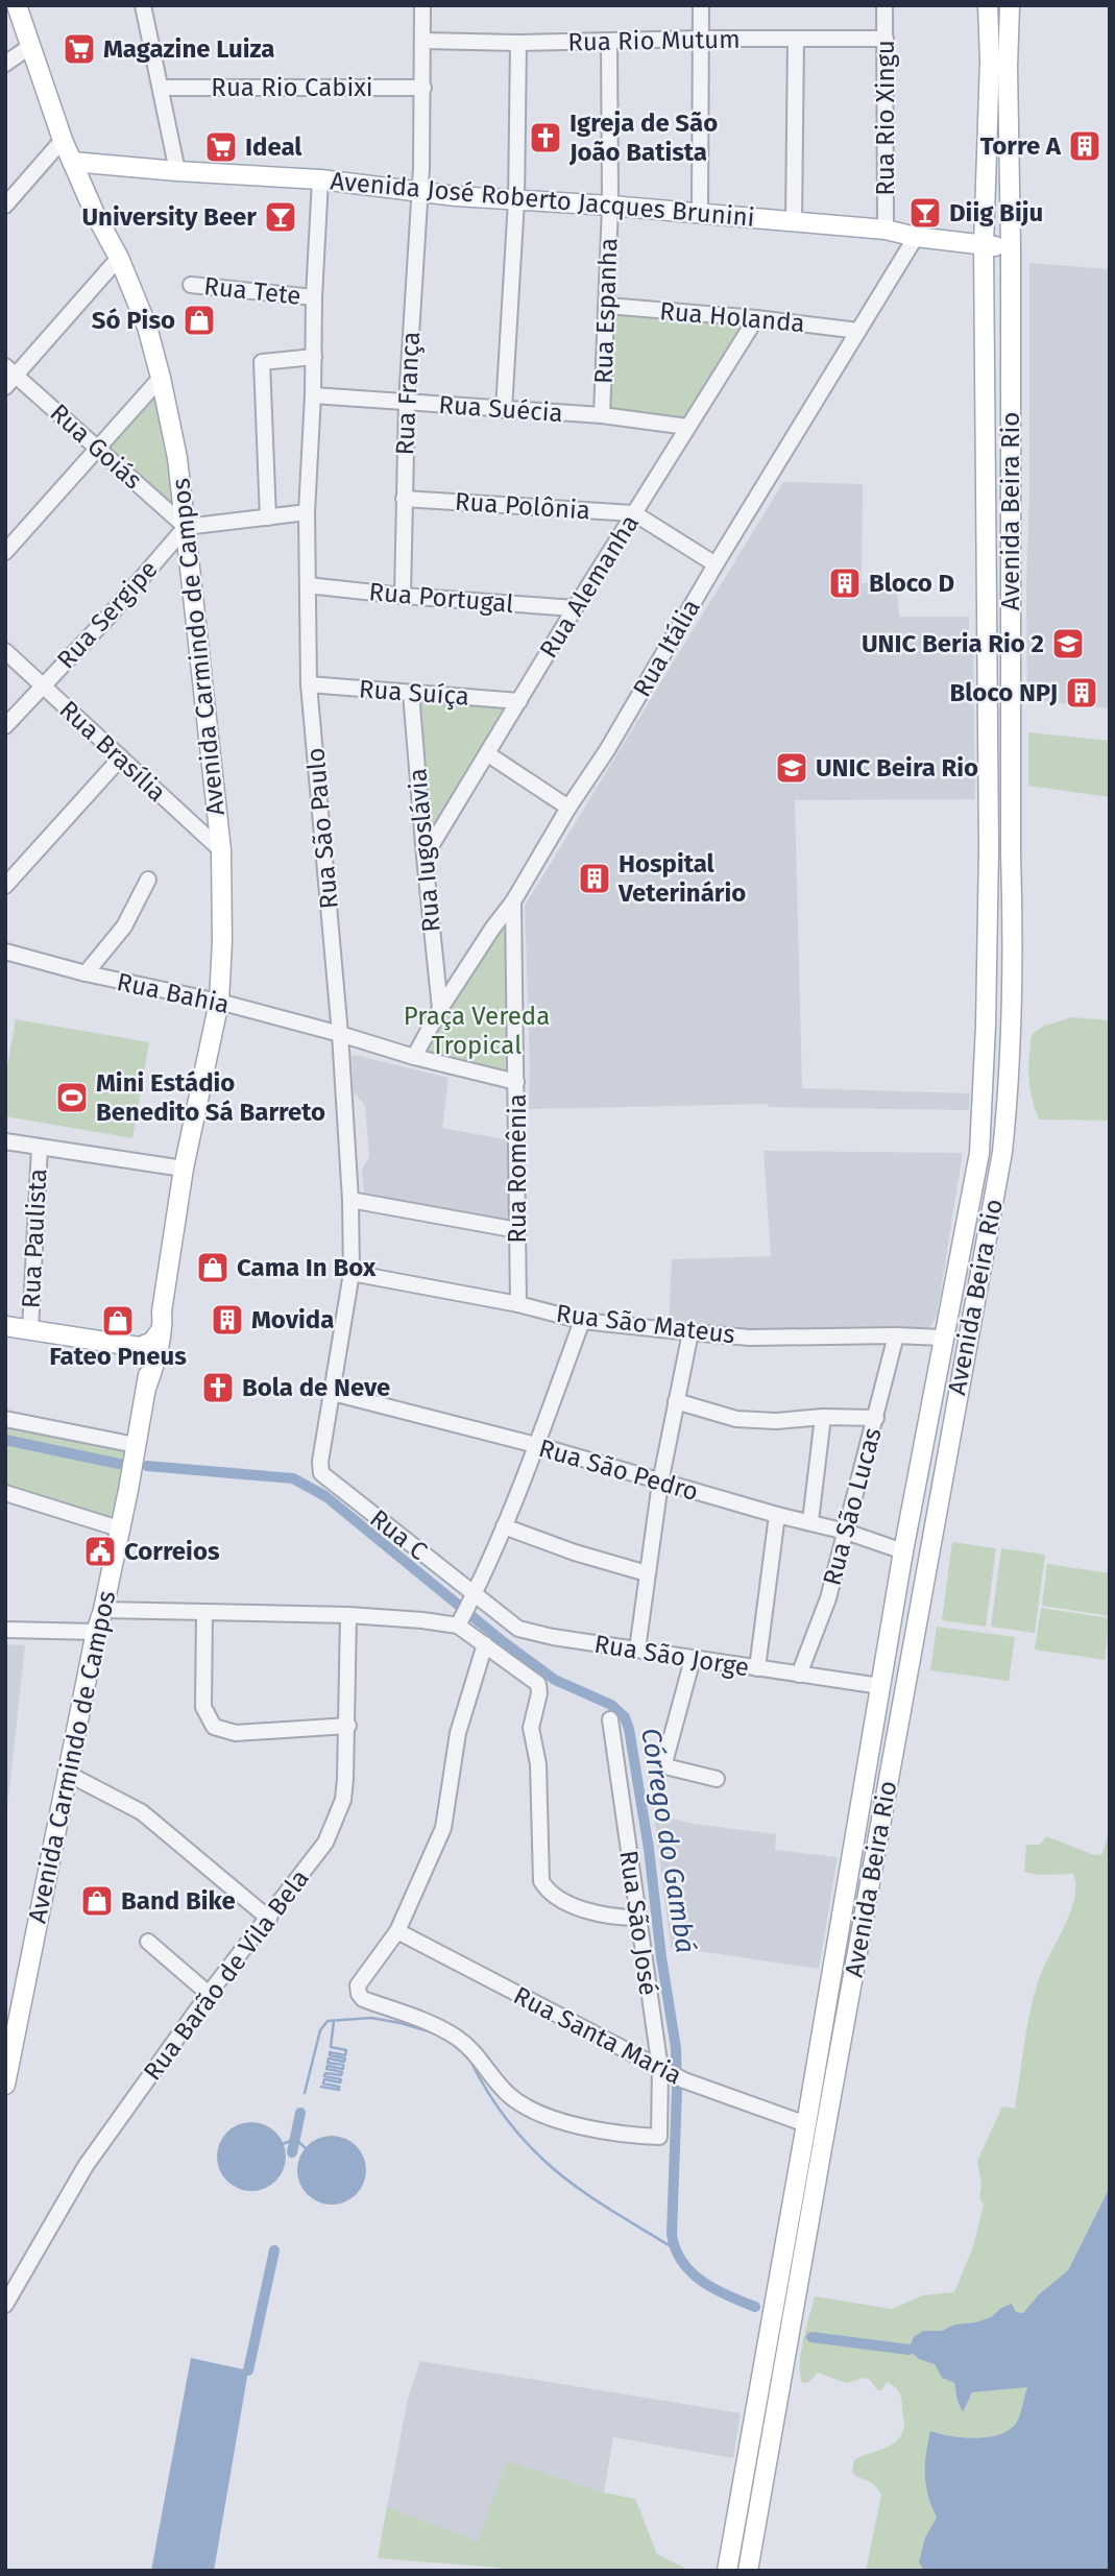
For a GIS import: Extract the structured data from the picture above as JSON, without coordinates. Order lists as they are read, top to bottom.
{
  "streets": {
    "main road": ["Avenida José Roberto Jacques Brunini", "Avenida Beira Rio", "Avenida Carmindo de Campos"],
    "street": [
      "Rua Rio Mutum",
      "Rua Rio Cabixi",
      "Rua Rio Xingu",
      "Rua Tete",
      "Rua Espanha",
      "Rua Holanda",
      "Rua França",
      "Rua Suécia",
      "Rua Goiás",
      "Rua Polônia",
      "Rua Alemanha",
      "Rua Portugal",
      "Rua Sergipe",
      "Rua Itália",
      "Rua Suíça",
      "Rua Brasília",
      "Rua São Paulo",
      "Rua Iugoslávia",
      "Rua Bahia",
      "Rua Romênia",
      "Rua Paulista",
      "Rua São Mateus",
      "Rua São Pedro",
      "Rua São Lucas",
      "Rua C",
      "Rua São Jorge",
      "Rua São José",
      "Rua Barão de Vila Bela",
      "Rua Santa Maria"
    ]
  },
  "crossings": [
    ["Rua Rio Mutum", "Rua Rio Xingu"],
    ["Rua Rio Mutum", "Rua Espanha"],
    ["Rua Rio Mutum", "Rua França"],
    ["Rua Rio Cabixi", "Rua França"],
    ["Rua Rio Xingu", "Avenida José Roberto Jacques Brunini"],
    ["Avenida José Roberto Jacques Brunini", "Rua Espanha"],
    ["Avenida José Roberto Jacques Brunini", "Rua França"],
    ["Avenida José Roberto Jacques Brunini", "Avenida Beira Rio"],
    ["Avenida José Roberto Jacques Brunini", "Avenida Carmindo de Campos"],
    ["Avenida José Roberto Jacques Brunini", "Rua Itália"],
    ["Avenida José Roberto Jacques Brunini", "Rua São Paulo"],
    ["Rua Tete", "Rua São Paulo"],
    ["Rua Espanha", "Rua Holanda"],
    ["Rua Espanha", "Rua Suécia"],
    ["Rua Holanda", "Rua Alemanha"],
    ["Rua Holanda", "Rua Itália"],
    ["Rua França", "Rua Suécia"],
    ["Rua França", "Rua Polônia"],
    ["Rua França", "Rua Portugal"],
    ["Rua Suécia", "Rua Alemanha"],
    ["Rua Suécia", "Rua São Paulo"],
    ["Rua Goiás", "Rua Sergipe"],
    ["Rua Goiás", "Avenida Carmindo de Campos"],
    ["Rua Polônia", "Rua Alemanha"],
    ["Rua Polônia", "Rua Itália"],
    ["Avenida Beira Rio", "Rua São Mateus"],
    ["Avenida Beira Rio", "Rua São Pedro"],
    ["Avenida Beira Rio", "Rua São Jorge"],
    ["Avenida Beira Rio", "Rua Santa Maria"],
    ["Rua Alemanha", "Rua Portugal"],
    ["Rua Alemanha", "Rua Suíça"],
    ["Rua Alemanha", "Rua Iugoslávia"],
    ["Rua Portugal", "Rua São Paulo"],
    ["Rua Sergipe", "Avenida Carmindo de Campos"],
    ["Rua Sergipe", "Rua Brasília"],
    ["Avenida Carmindo de Campos", "Rua Brasília"],
    ["Avenida Carmindo de Campos", "Rua Bahia"],
    ["Rua Itália", "Rua Iugoslávia"],
    ["Rua Itália", "Rua Bahia"],
    ["Rua Itália", "Rua Romênia"],
    ["Rua Suíça", "Rua São Paulo"],
    ["Rua Suíça", "Rua Iugoslávia"],
    ["Rua São Paulo", "Rua Bahia"],
    ["Rua São Paulo", "Rua São Mateus"],
    ["Rua São Paulo", "Rua São Pedro"],
    ["Rua São Paulo", "Rua C"],
    ["Rua Bahia", "Rua Romênia"],
    ["Rua Romênia", "Rua São Mateus"],
    ["Rua São Mateus", "Rua São Lucas"],
    ["Rua São Pedro", "Rua São Lucas"],
    ["Rua São Lucas", "Rua São Jorge"],
    ["Rua C", "Rua São Jorge"],
    ["Rua São José", "Rua Santa Maria"]
  ],
  "water": ["Córrego do Gambá"],
  "parks": ["Praça Vereda Tropical"],
  "places": {
    "supermarket": ["Magazine Luiza", "Ideal"],
    "church": ["Igreja de São João Batista", "Bola de Neve"],
    "building": [
      "Torre A",
      "Bloco D",
      "Bloco NPJ",
      "Hospital Veterinário",
      "Movida"
    ],
    "bar": ["Diig Biju", "University Beer"],
    "shop": [
      "Só Piso",
      "Cama In Box",
      "Fateo Pneus",
      "Band Bike"
    ],
    "school or university": ["UNIC Beria Rio 2", "UNIC Beira Rio"],
    "sports": ["Mini Estádio Benedito Sá Barreto"],
    "public building": ["Correios"]
  }
}
